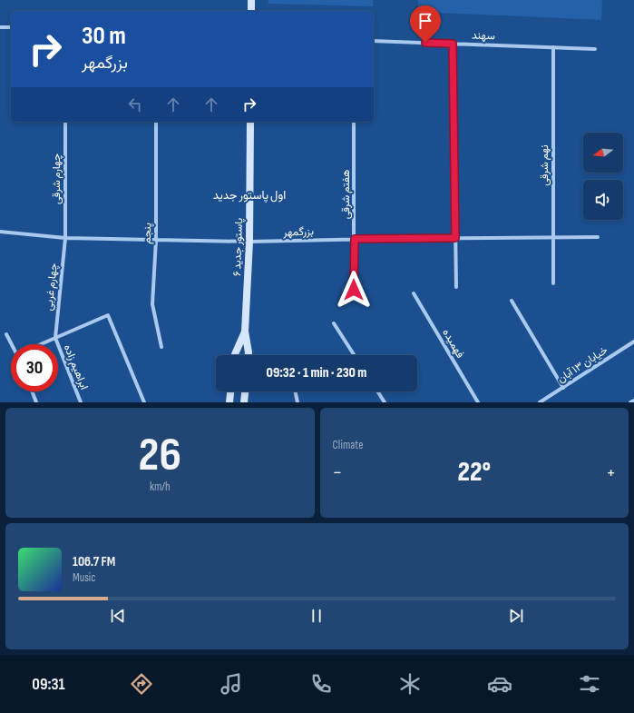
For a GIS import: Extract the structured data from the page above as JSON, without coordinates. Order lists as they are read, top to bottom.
{
  "streets": {
    "main road": ["پاستور جدید ۶"],
    "street": [
      "سهند",
      "نهم شرقی",
      "چهارم شرقی",
      "هفتم شرقی",
      "بزرگمهر",
      "پنجم",
      "چهارم غربی",
      "فهمیده",
      "خیابان ١٣ آبان",
      "ابراهیم زاده"
    ]
  },
  "crossings": [
    ["سهند", "نهم شرقی"],
    ["نهم شرقی", "بزرگمهر"],
    ["چهارم شرقی", "بزرگمهر"],
    ["چهارم شرقی", "چهارم غربی"],
    ["هفتم شرقی", "بزرگمهر"],
    ["بزرگمهر", "پنجم"],
    ["بزرگمهر", "پاستور جدید ۶"],
    ["بزرگمهر", "چهارم غربی"],
    ["چهارم غربی", "ابراهیم زاده"]
  ],
  "districts": ["اول پاستور جدید"],
  "north": "left",
  "page": {
    "turn": ["30 m", "بزرگمهر"],
    "limit": "30",
    "trip": "09:32 · 1 min · 230 m",
    "tile": [
      ["26", "km/h"],
      "Climate"
    ],
    "heat": ["−", "22°", "+"],
    "song": ["106.7 FM", "Music"],
    "tabs": "09:31"
  }
}
